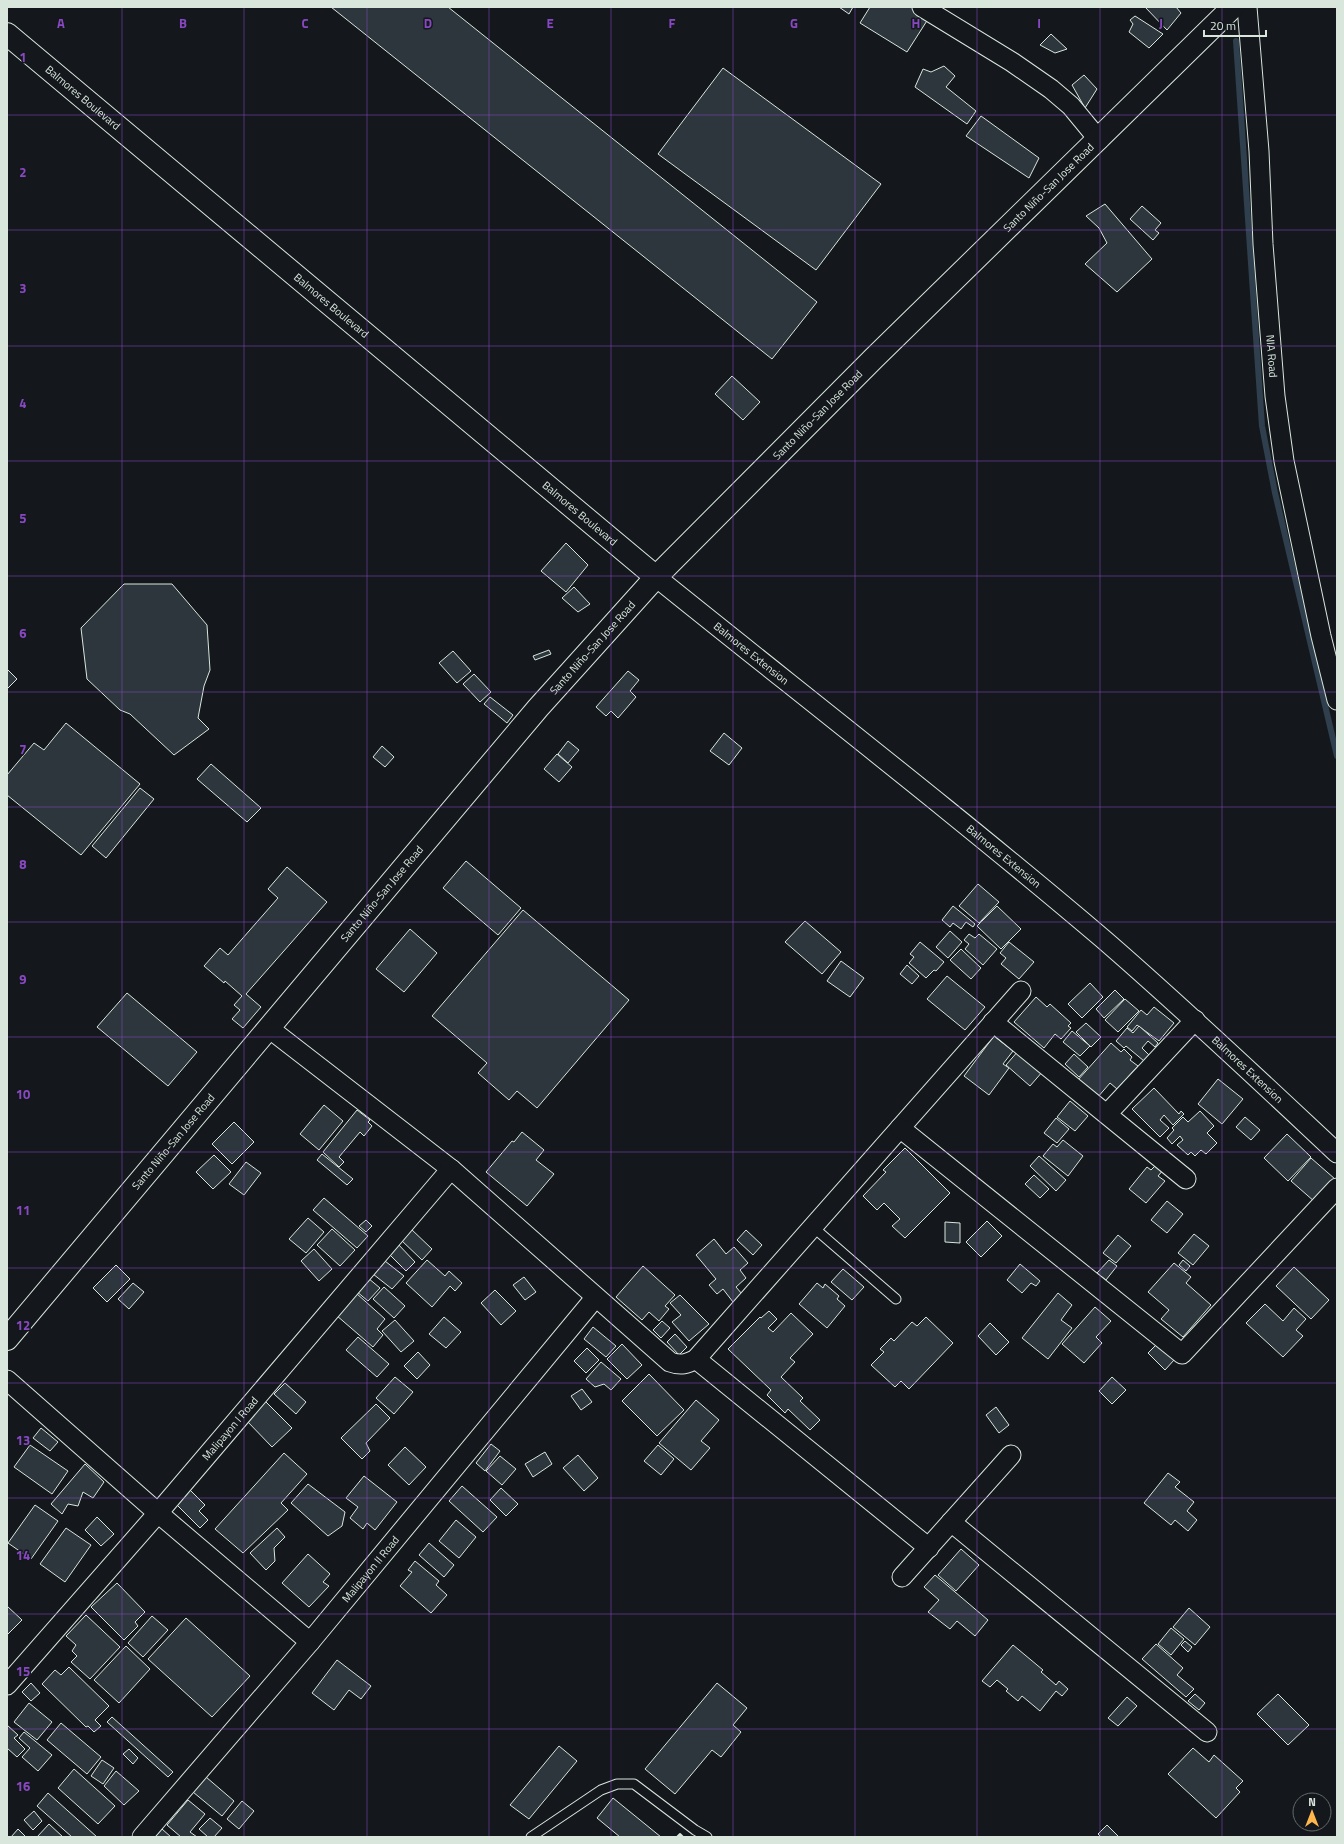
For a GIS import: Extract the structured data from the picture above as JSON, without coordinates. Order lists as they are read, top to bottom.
{
  "streets": {
    "main road": ["Balmores Boulevard", "Santo Niño-San Jose Road"],
    "street": [
      "NIA Road",
      "Balmores Extension",
      "Malipayon I Road",
      "Malipayon II Road"
    ]
  },
  "crossings": [
    ["Balmores Boulevard", "Santo Niño-San Jose Road"],
    ["Balmores Boulevard", "Balmores Extension"],
    ["Santo Niño-San Jose Road", "Balmores Extension"]
  ],
  "scale_bar": "20 m",
  "north": "top",
  "grid": {
    "columns": [
      "A",
      "B",
      "C",
      "D",
      "E",
      "F",
      "G",
      "H",
      "I",
      "J"
    ],
    "rows": [
      "1",
      "2",
      "3",
      "4",
      "5",
      "6",
      "7",
      "8",
      "9",
      "10",
      "11",
      "12",
      "13",
      "14",
      "15",
      "16"
    ]
  }
}
